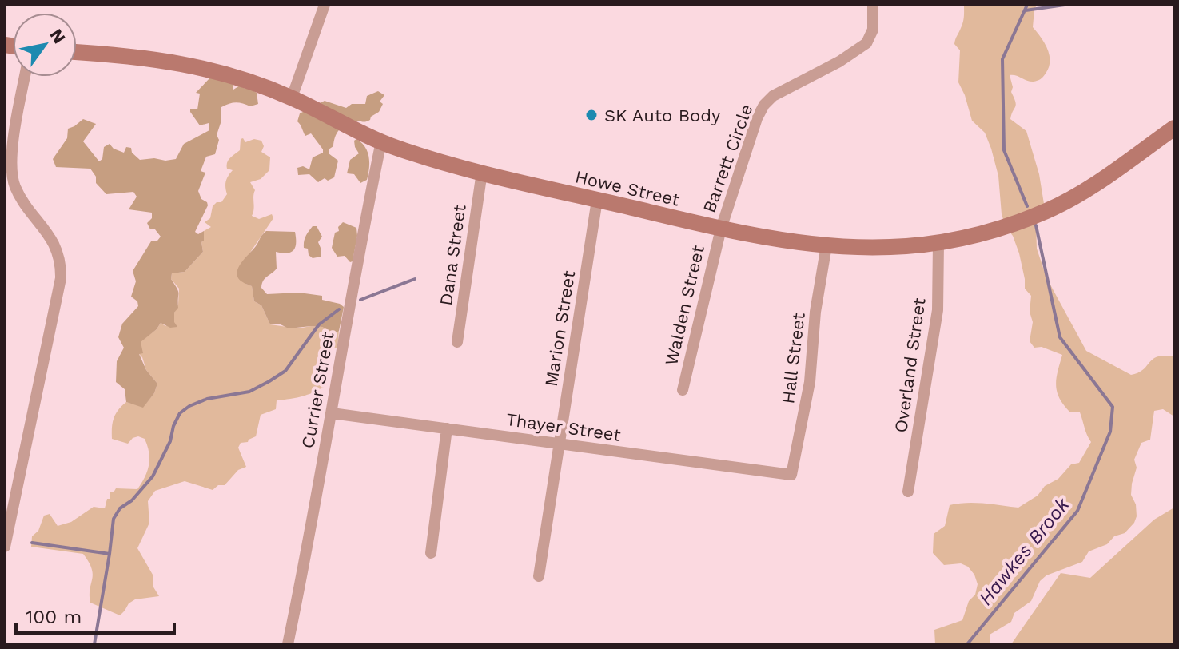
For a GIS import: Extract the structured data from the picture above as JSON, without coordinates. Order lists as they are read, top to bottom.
{
  "streets": {
    "street": [
      "Barrett Circle",
      "Howe Street",
      "Dana Street",
      "Walden Street",
      "Marion Street",
      "Hall Street",
      "Overland Street",
      "Currier Street",
      "Thayer Street"
    ]
  },
  "crossings": [
    ["Barrett Circle", "Howe Street"],
    ["Barrett Circle", "Walden Street"],
    ["Howe Street", "Dana Street"],
    ["Howe Street", "Walden Street"],
    ["Howe Street", "Marion Street"],
    ["Howe Street", "Hall Street"],
    ["Howe Street", "Overland Street"],
    ["Howe Street", "Currier Street"],
    ["Marion Street", "Thayer Street"],
    ["Hall Street", "Thayer Street"],
    ["Currier Street", "Thayer Street"]
  ],
  "water": ["Hawkes Brook"],
  "places": ["SK Auto Body"],
  "scale_bar": "100 m",
  "north": "top right"
}
